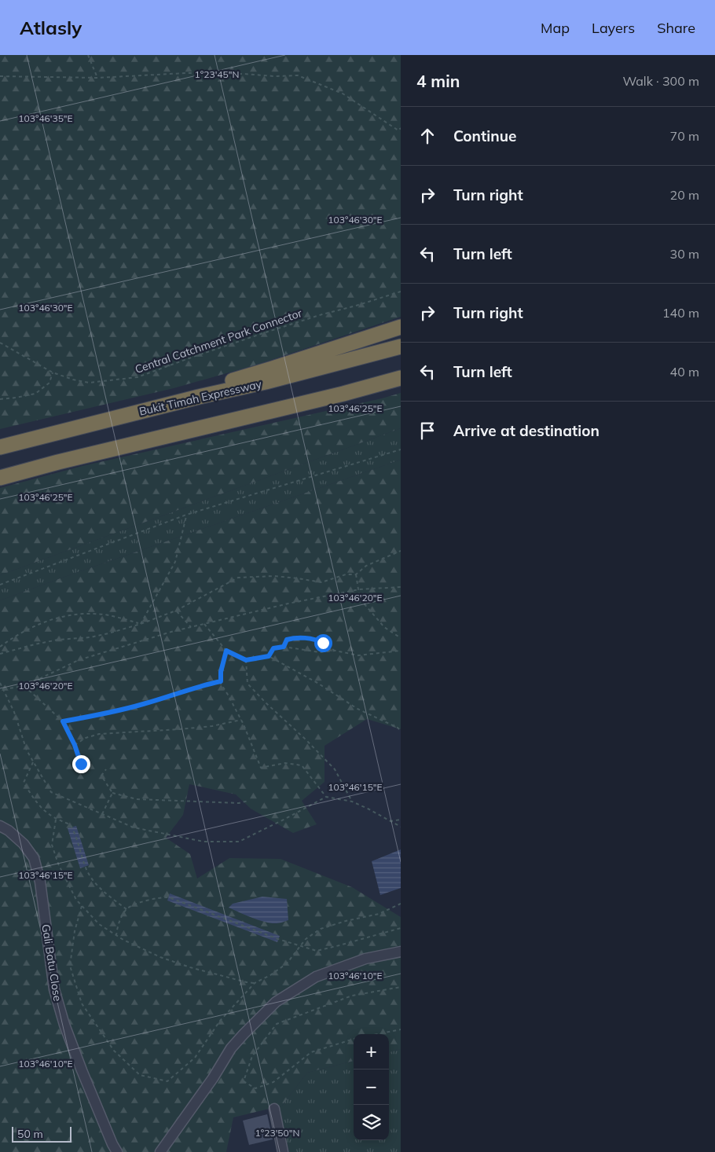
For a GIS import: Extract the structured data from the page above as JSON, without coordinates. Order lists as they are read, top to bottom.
{
  "streets": {
    "highway": ["Bukit Timah Expressway"],
    "lane": ["Gali Batu Close"],
    "path": ["Central Catchment Park Connector"]
  },
  "scale_bar": "50 m",
  "page": {
    "header": "Atlasly",
    "nav": ["Map", "Layers", "Share"],
    "heading": ["4 min", "Walk · 300 m"],
    "list": [
      ["Continue", "70 m"],
      ["Turn right", "20 m"],
      ["Turn left", "30 m"],
      ["Turn right", "140 m"],
      ["Turn left", "40 m"],
      "Arrive at destination"
    ],
    "map_buttons": ["+", "−"],
    "scale": "50 m"
  },
  "coordinates": [
    "1°23'45\"N",
    "103°46'35\"E",
    "103°46'30\"E",
    "103°46'25\"E",
    "103°46'20\"E",
    "103°46'15\"E",
    "103°46'10\"E",
    "1°23'50\"N"
  ]
}
